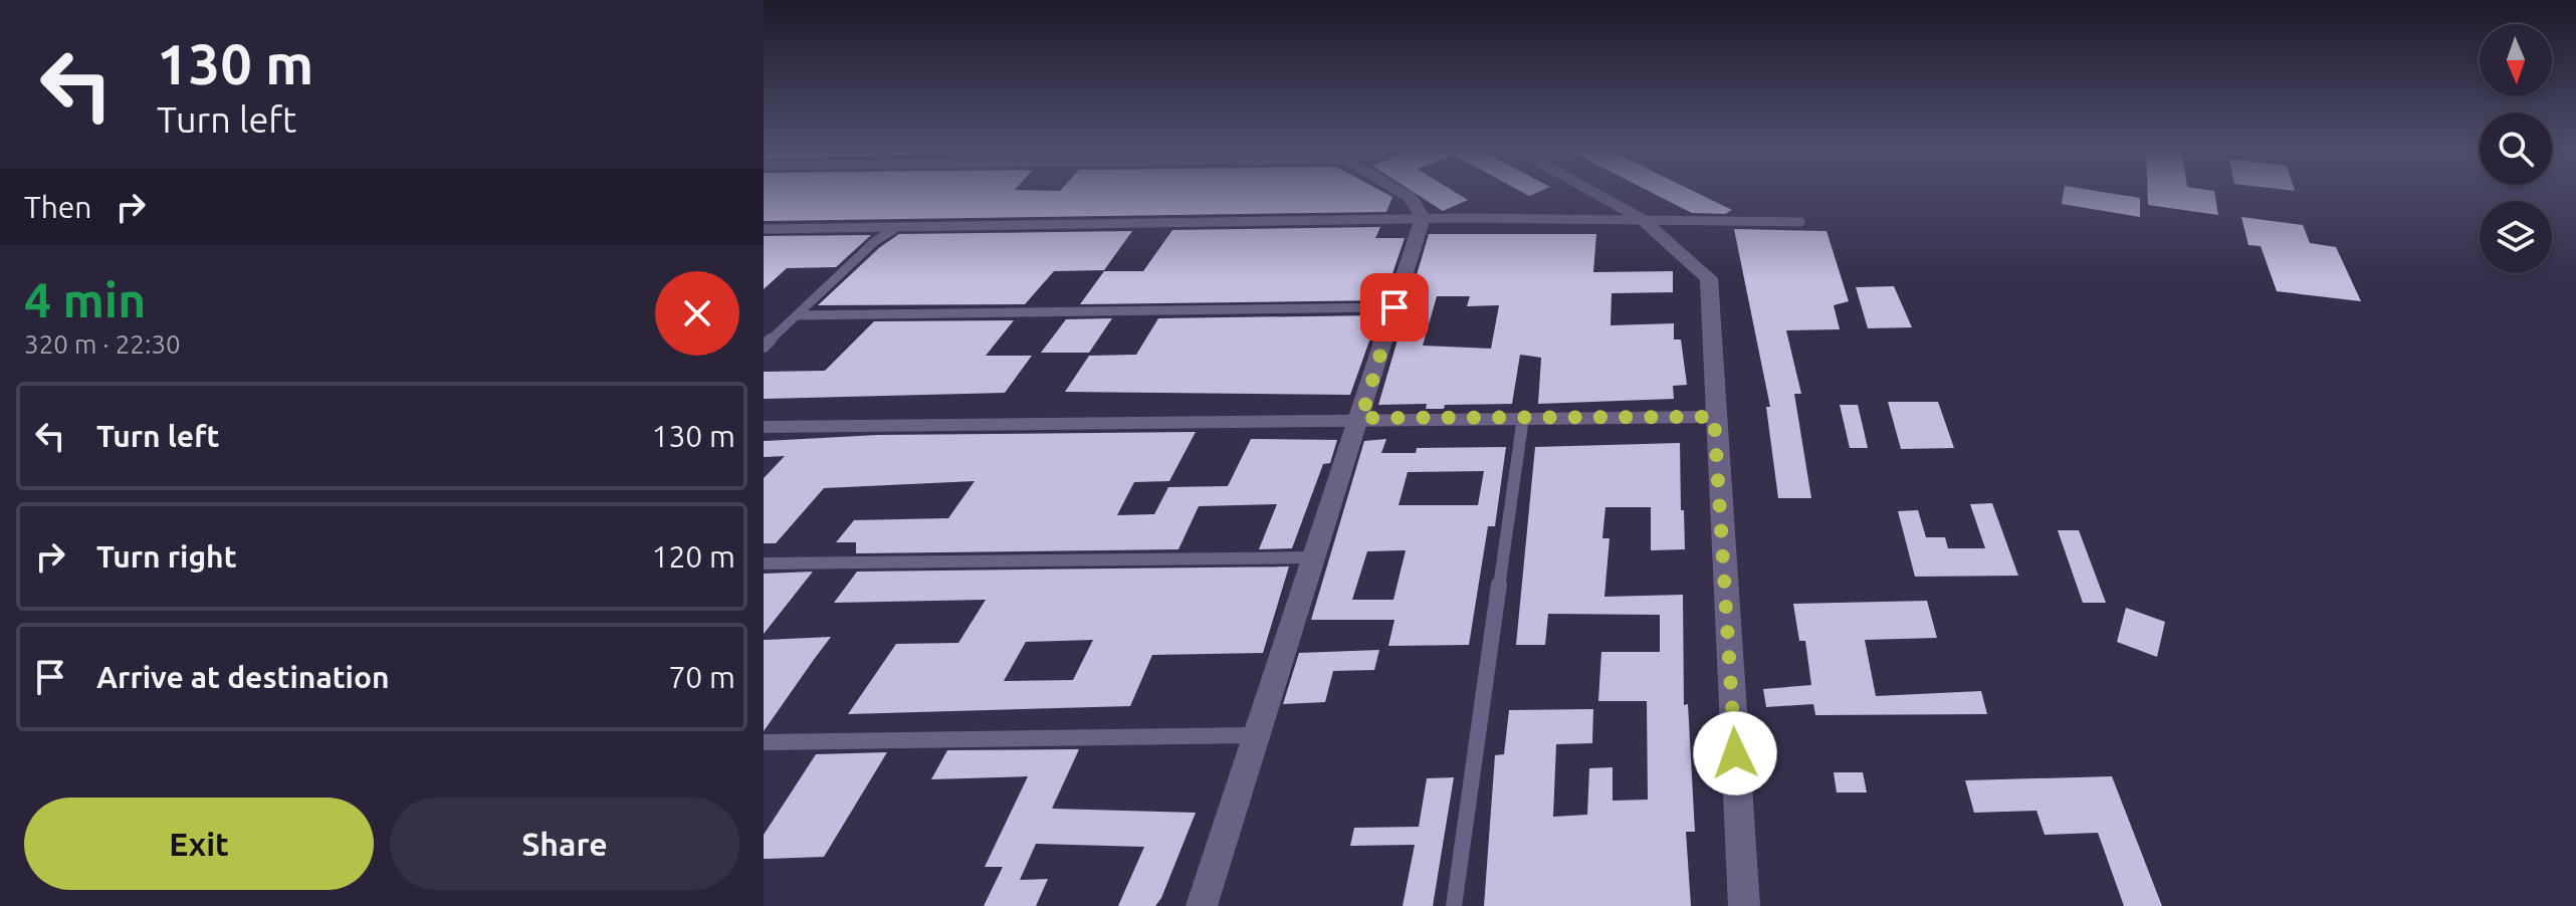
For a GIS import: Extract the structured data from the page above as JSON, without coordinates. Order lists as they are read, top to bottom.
{
  "north": "bottom",
  "page": {
    "turn": ["130 m", "Turn left"],
    "then": "Then",
    "heading": ["4 min", "320 m · 22:30"],
    "list": [
      {
        "name": "Turn left",
        "value": "130 m"
      },
      {
        "name": "Turn right",
        "value": "120 m"
      },
      {
        "name": "Arrive at destination",
        "value": "70 m"
      }
    ],
    "buttons": ["Exit", "Share"]
  }
}
